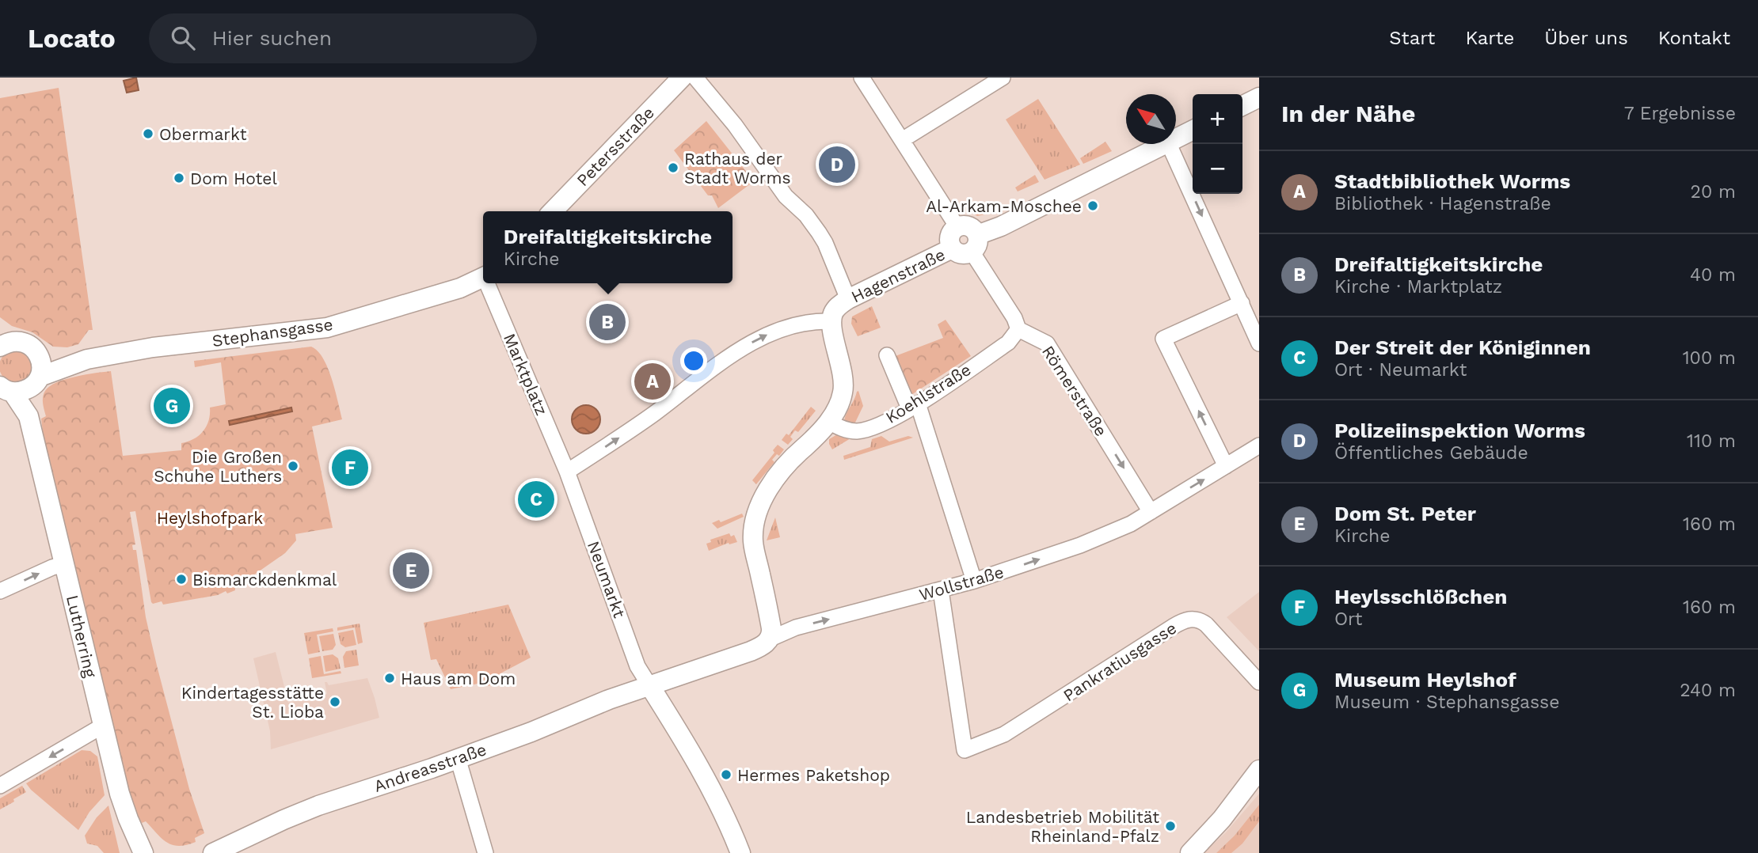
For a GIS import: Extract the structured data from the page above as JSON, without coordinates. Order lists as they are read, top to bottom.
{
  "streets": {
    "street": [
      "Petersstraße",
      "Hagenstraße",
      "Stephansgasse",
      "Marktplatz",
      "Römerstraße",
      "Koehlstraße",
      "Neumarkt",
      "Wollstraße",
      "Lutherring",
      "Pankratiusgasse",
      "Andreasstraße"
    ]
  },
  "crossings": [
    ["Stephansgasse", "Lutherring"],
    ["Marktplatz", "Neumarkt"],
    ["Römerstraße", "Koehlstraße"],
    ["Römerstraße", "Wollstraße"],
    ["Neumarkt", "Wollstraße"],
    ["Neumarkt", "Andreasstraße"],
    ["Wollstraße", "Pankratiusgasse"],
    ["Wollstraße", "Andreasstraße"]
  ],
  "one_way": ["Römerstraße", "Wollstraße"],
  "parks": ["Heylshofpark"],
  "places": [
    "Obermarkt",
    "Rathaus der Stadt Worms",
    "Dom Hotel",
    "Al-Arkam-Moschee",
    "Die Großen Schuhe Luthers",
    "Bismarckdenkmal",
    "Haus am Dom",
    "Kindertagesstätte St. Lioba",
    "Hermes Paketshop",
    "Landesbetrieb Mobilität Rheinland-Pfalz"
  ],
  "north": "top left",
  "page": {
    "header": "Locato",
    "search": "Hier suchen",
    "nav": [
      "Start",
      "Karte",
      "Über uns",
      "Kontakt"
    ],
    "heading": ["In der Nähe", "7 Ergebnisse"],
    "map_buttons": ["+", "−"],
    "pins": [
      "D",
      "B",
      "A",
      "G",
      "F",
      "C",
      "E"
    ],
    "list": [
      {
        "mark": "A",
        "name": "Stadtbibliothek Worms",
        "note": "Bibliothek · Hagenstraße",
        "value": "20 m"
      },
      {
        "mark": "B",
        "name": "Dreifaltigkeitskirche",
        "note": "Kirche · Marktplatz",
        "value": "40 m"
      },
      {
        "mark": "C",
        "name": "Der Streit der Königinnen",
        "note": "Ort · Neumarkt",
        "value": "100 m"
      },
      {
        "mark": "D",
        "name": "Polizeiinspektion Worms",
        "note": "Öffentliches Gebäude",
        "value": "110 m"
      },
      {
        "mark": "E",
        "name": "Dom St. Peter",
        "note": "Kirche",
        "value": "160 m"
      },
      {
        "mark": "F",
        "name": "Heylsschlößchen",
        "note": "Ort",
        "value": "160 m"
      },
      {
        "mark": "G",
        "name": "Museum Heylshof",
        "note": "Museum · Stephansgasse",
        "value": "240 m"
      }
    ],
    "popup": ["Dreifaltigkeitskirche", "Kirche"]
  }
}
